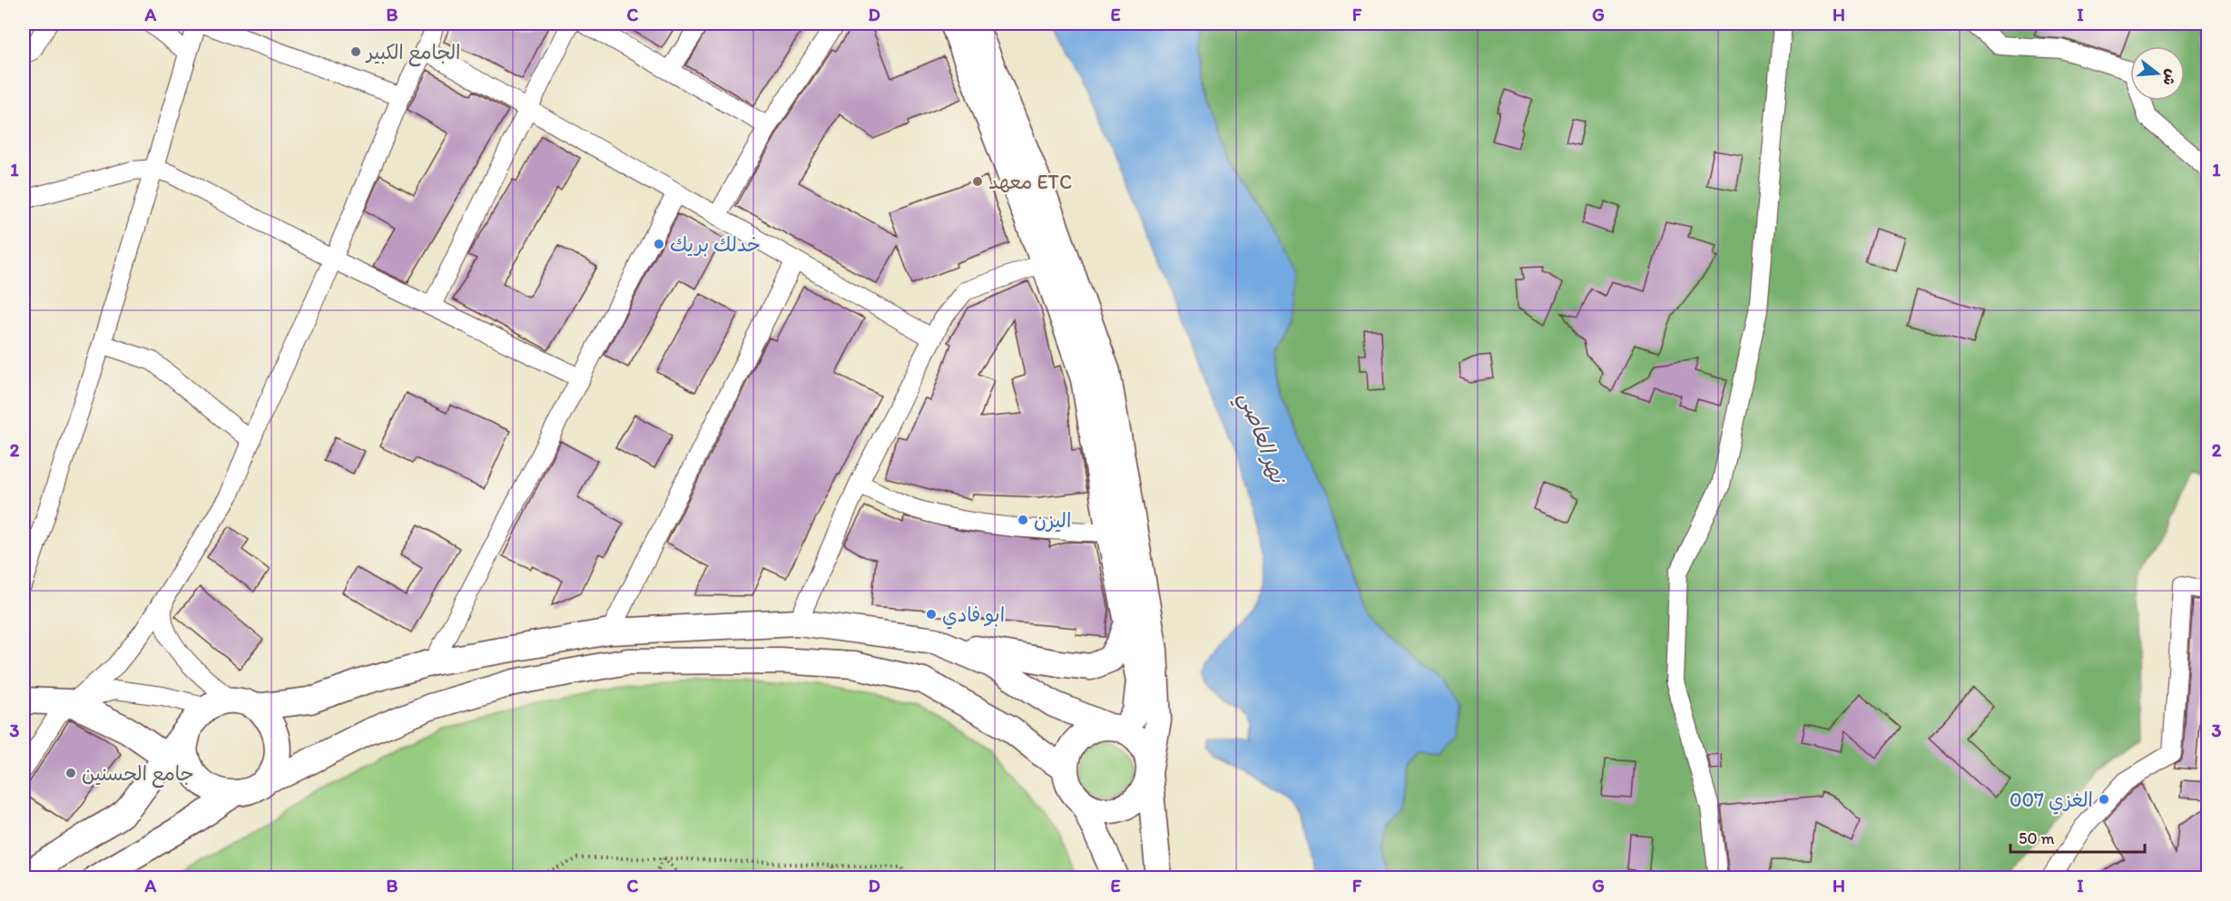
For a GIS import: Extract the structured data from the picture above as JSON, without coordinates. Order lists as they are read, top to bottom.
{
  "water": ["نهر العاصي"],
  "places": [
    "الجامع الكبير",
    "معهد ETC",
    "خدلك بريك",
    "اليزن",
    "ابو فادي",
    "جامع الحسنين",
    "الغزي 007"
  ],
  "scale_bar": "50 m",
  "north": "right",
  "grid": {
    "columns": [
      "A",
      "B",
      "C",
      "D",
      "E",
      "F",
      "G",
      "H",
      "I"
    ],
    "rows": ["1", "2", "3"]
  }
}
